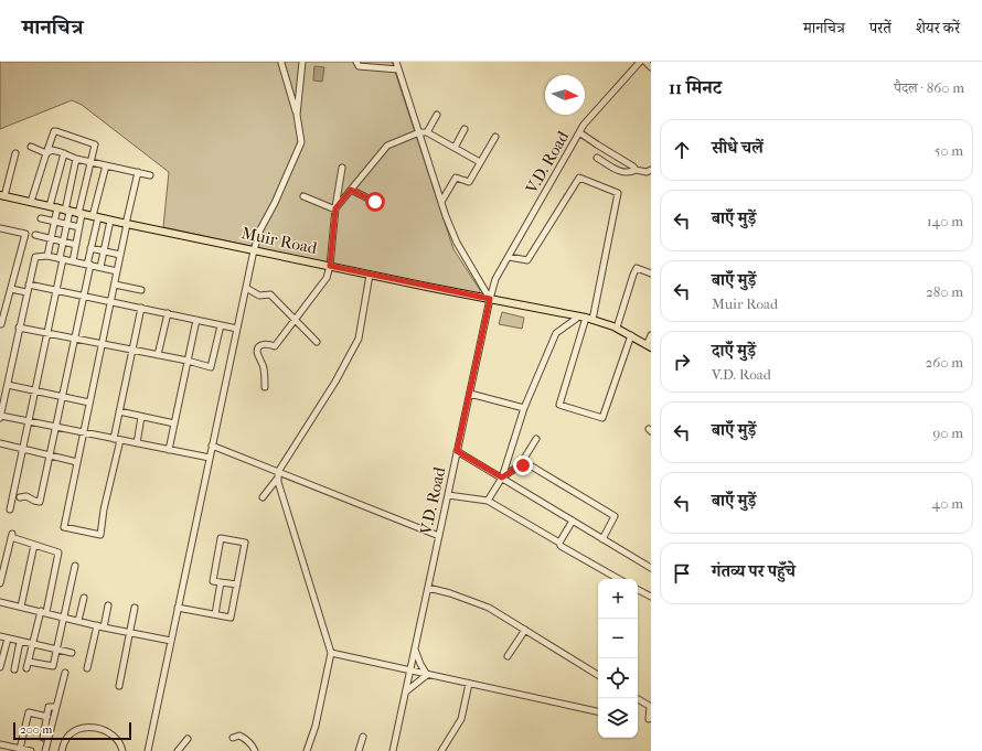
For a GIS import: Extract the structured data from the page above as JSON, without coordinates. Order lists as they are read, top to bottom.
{
  "streets": {
    "main road": ["Muir Road"],
    "street": ["V.D. Road"]
  },
  "crossings": [
    ["V.D. Road", "Muir Road"]
  ],
  "scale_bar": "200 m",
  "north": "right",
  "page": {
    "header": "मानचित्र",
    "nav": ["मानचित्र", "परतें", "शेयर करें"],
    "heading": ["11 मिनट", "पैदल · 860 m"],
    "list": [
      ["सीधे चलें", "50 m"],
      ["बाएँ मुड़ें", "140 m"],
      ["बाएँ मुड़ें", "Muir Road", "280 m"],
      ["दाएँ मुड़ें", "V.D. Road", "260 m"],
      ["बाएँ मुड़ें", "90 m"],
      ["बाएँ मुड़ें", "40 m"],
      "गंतव्य पर पहुँचे"
    ],
    "map_buttons": ["+", "−"],
    "scale": "200 m"
  }
}
